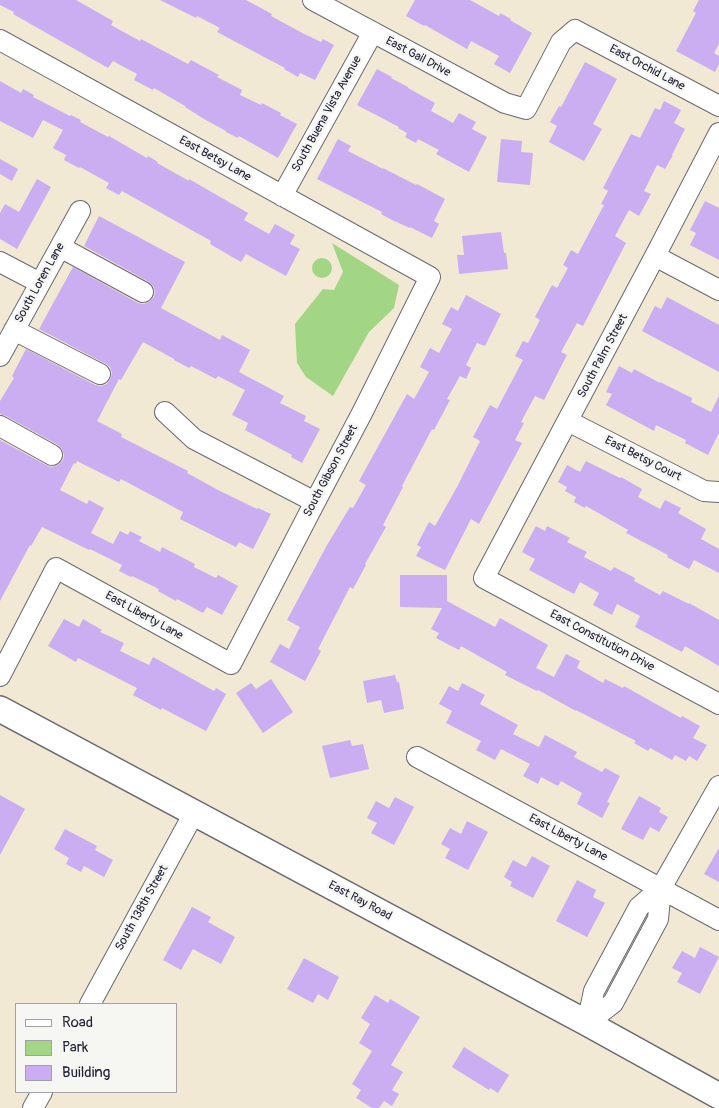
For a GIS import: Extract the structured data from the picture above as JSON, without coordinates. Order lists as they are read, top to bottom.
{
  "streets": {
    "main road": ["East Ray Road"],
    "street": [
      "East Gail Drive",
      "East Orchid Lane",
      "South Buena Vista Avenue",
      "East Betsy Lane",
      "South Loren Lane",
      "South Palm Street",
      "East Betsy Court",
      "South Gibson Street",
      "East Liberty Lane",
      "East Constitution Drive",
      "South 138th Street"
    ]
  },
  "crossings": [
    ["East Gail Drive", "East Orchid Lane"],
    ["East Gail Drive", "South Buena Vista Avenue"],
    ["South Buena Vista Avenue", "East Betsy Lane"],
    ["East Betsy Lane", "South Gibson Street"],
    ["South Palm Street", "East Betsy Court"],
    ["South Palm Street", "East Constitution Drive"],
    ["South Gibson Street", "East Liberty Lane"],
    ["East Ray Road", "South 138th Street"]
  ],
  "legend": ["Road", "Park", "Building"]
}
